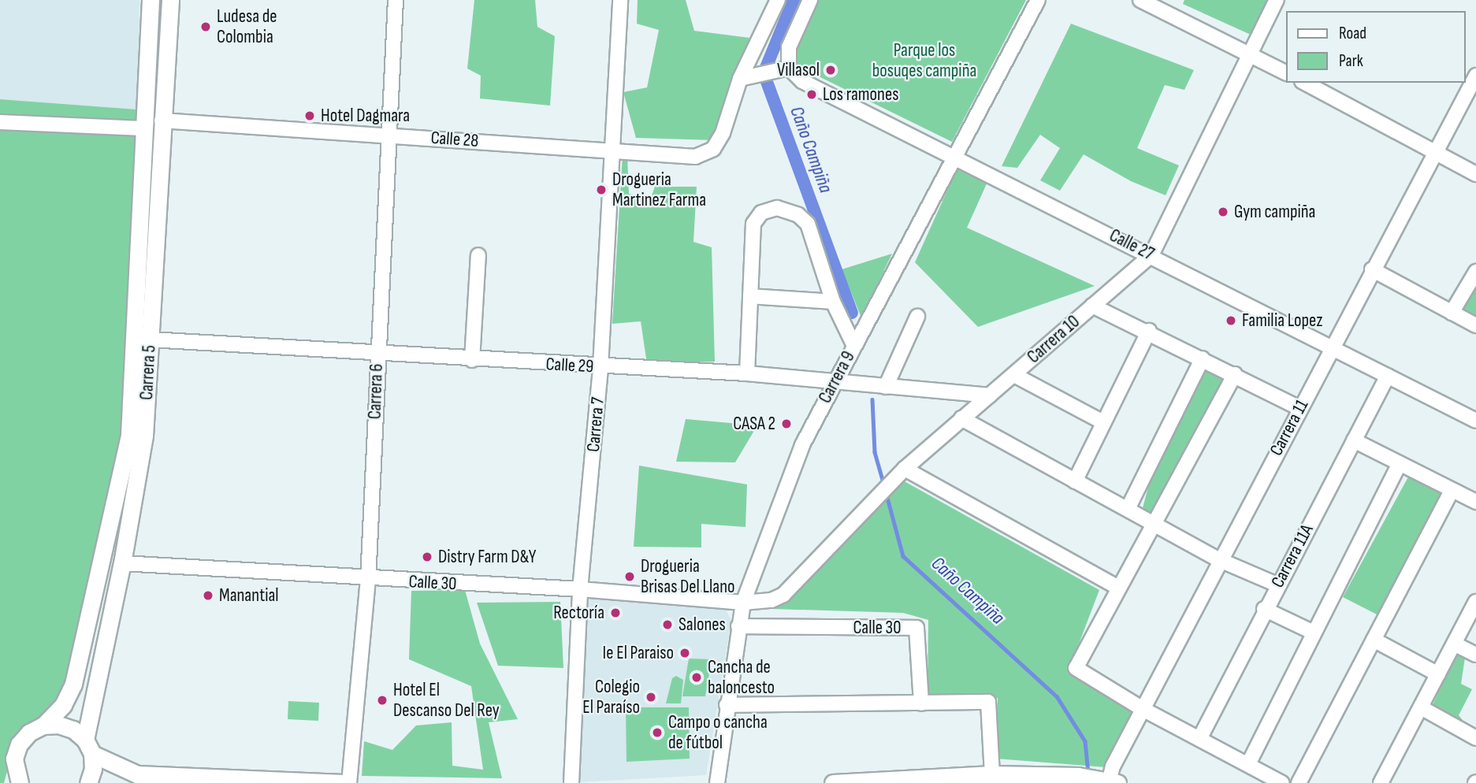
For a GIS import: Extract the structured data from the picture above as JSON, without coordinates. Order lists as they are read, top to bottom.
{
  "streets": {
    "main road": ["Carrera 5"],
    "street": [
      "Calle 28",
      "Calle 27",
      "Carrera 10",
      "Calle 29",
      "Carrera 9",
      "Carrera 6",
      "Carrera 7",
      "Carrera 11",
      "Carrera 11A",
      "Calle 30"
    ]
  },
  "crossings": [
    ["Calle 28", "Carrera 5"],
    ["Calle 28", "Carrera 6"],
    ["Calle 28", "Carrera 7"],
    ["Calle 27", "Carrera 10"],
    ["Calle 27", "Carrera 9"],
    ["Calle 27", "Carrera 11"],
    ["Calle 27", "Carrera 11A"],
    ["Carrera 10", "Calle 29"],
    ["Carrera 10", "Carrera 9"],
    ["Carrera 10", "Calle 30"],
    ["Calle 29", "Carrera 5"],
    ["Calle 29", "Carrera 9"],
    ["Calle 29", "Carrera 6"],
    ["Calle 29", "Carrera 7"],
    ["Carrera 5", "Calle 30"],
    ["Carrera 9", "Calle 30"],
    ["Carrera 6", "Calle 30"],
    ["Carrera 7", "Calle 30"]
  ],
  "water": ["Caño Campiña"],
  "parks": ["Parque los bosuqes campiña"],
  "places": [
    "Ludesa de Colombia",
    "Villasol",
    "Los ramones",
    "Hotel Dagmara",
    "Drogueria Martinez Farma",
    "Gym campiña",
    "Familia Lopez",
    "CASA 2",
    "Distry Farm D&Y",
    "Drogueria Brisas Del Llano",
    "Manantial",
    "Rectoría",
    "Salones",
    "Ie El Paraiso",
    "Cancha de baloncesto",
    "Colegio El Paraíso",
    "Hotel El Descanso Del Rey",
    "Campo o cancha de fútbol"
  ],
  "legend": ["Road", "Park"]
}
